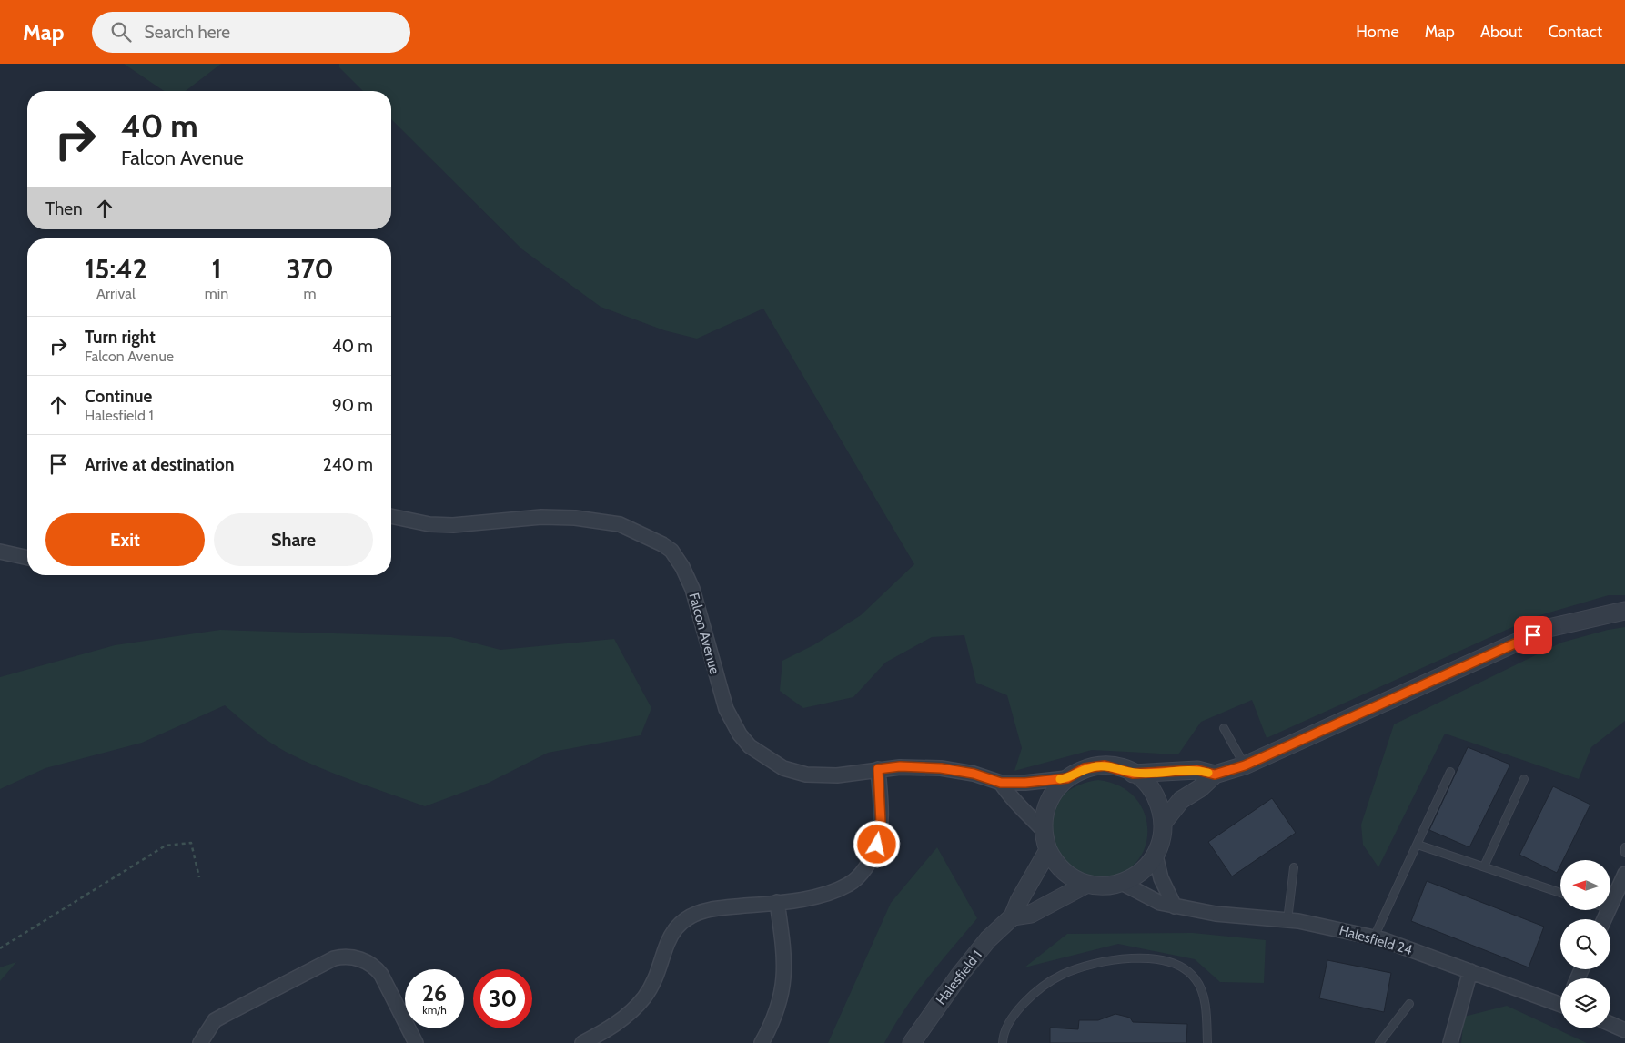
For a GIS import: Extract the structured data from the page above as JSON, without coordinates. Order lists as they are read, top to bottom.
{
  "streets": {
    "street": ["Falcon Avenue", "Halesfield 24", "Halesfield 1"]
  },
  "crossings": [
    ["Falcon Avenue", "Halesfield 24"],
    ["Falcon Avenue", "Halesfield 1"],
    ["Halesfield 24", "Halesfield 1"]
  ],
  "north": "left",
  "page": {
    "header": "Map",
    "search": "Search here",
    "nav": [
      "Home",
      "Map",
      "About",
      "Contact"
    ],
    "turn": ["40 m", "Falcon Avenue"],
    "then": "Then",
    "eta": [
      "15:42",
      "Arrival",
      "1",
      "min",
      "370",
      "m"
    ],
    "list": [
      {
        "name": "Turn right",
        "note": "Falcon Avenue",
        "value": "40 m"
      },
      {
        "name": "Continue",
        "note": "Halesfield 1",
        "value": "90 m"
      },
      {
        "name": "Arrive at destination",
        "value": "240 m"
      }
    ],
    "buttons": ["Exit", "Share"],
    "speed": "26 km/h",
    "limit": "30"
  }
}
